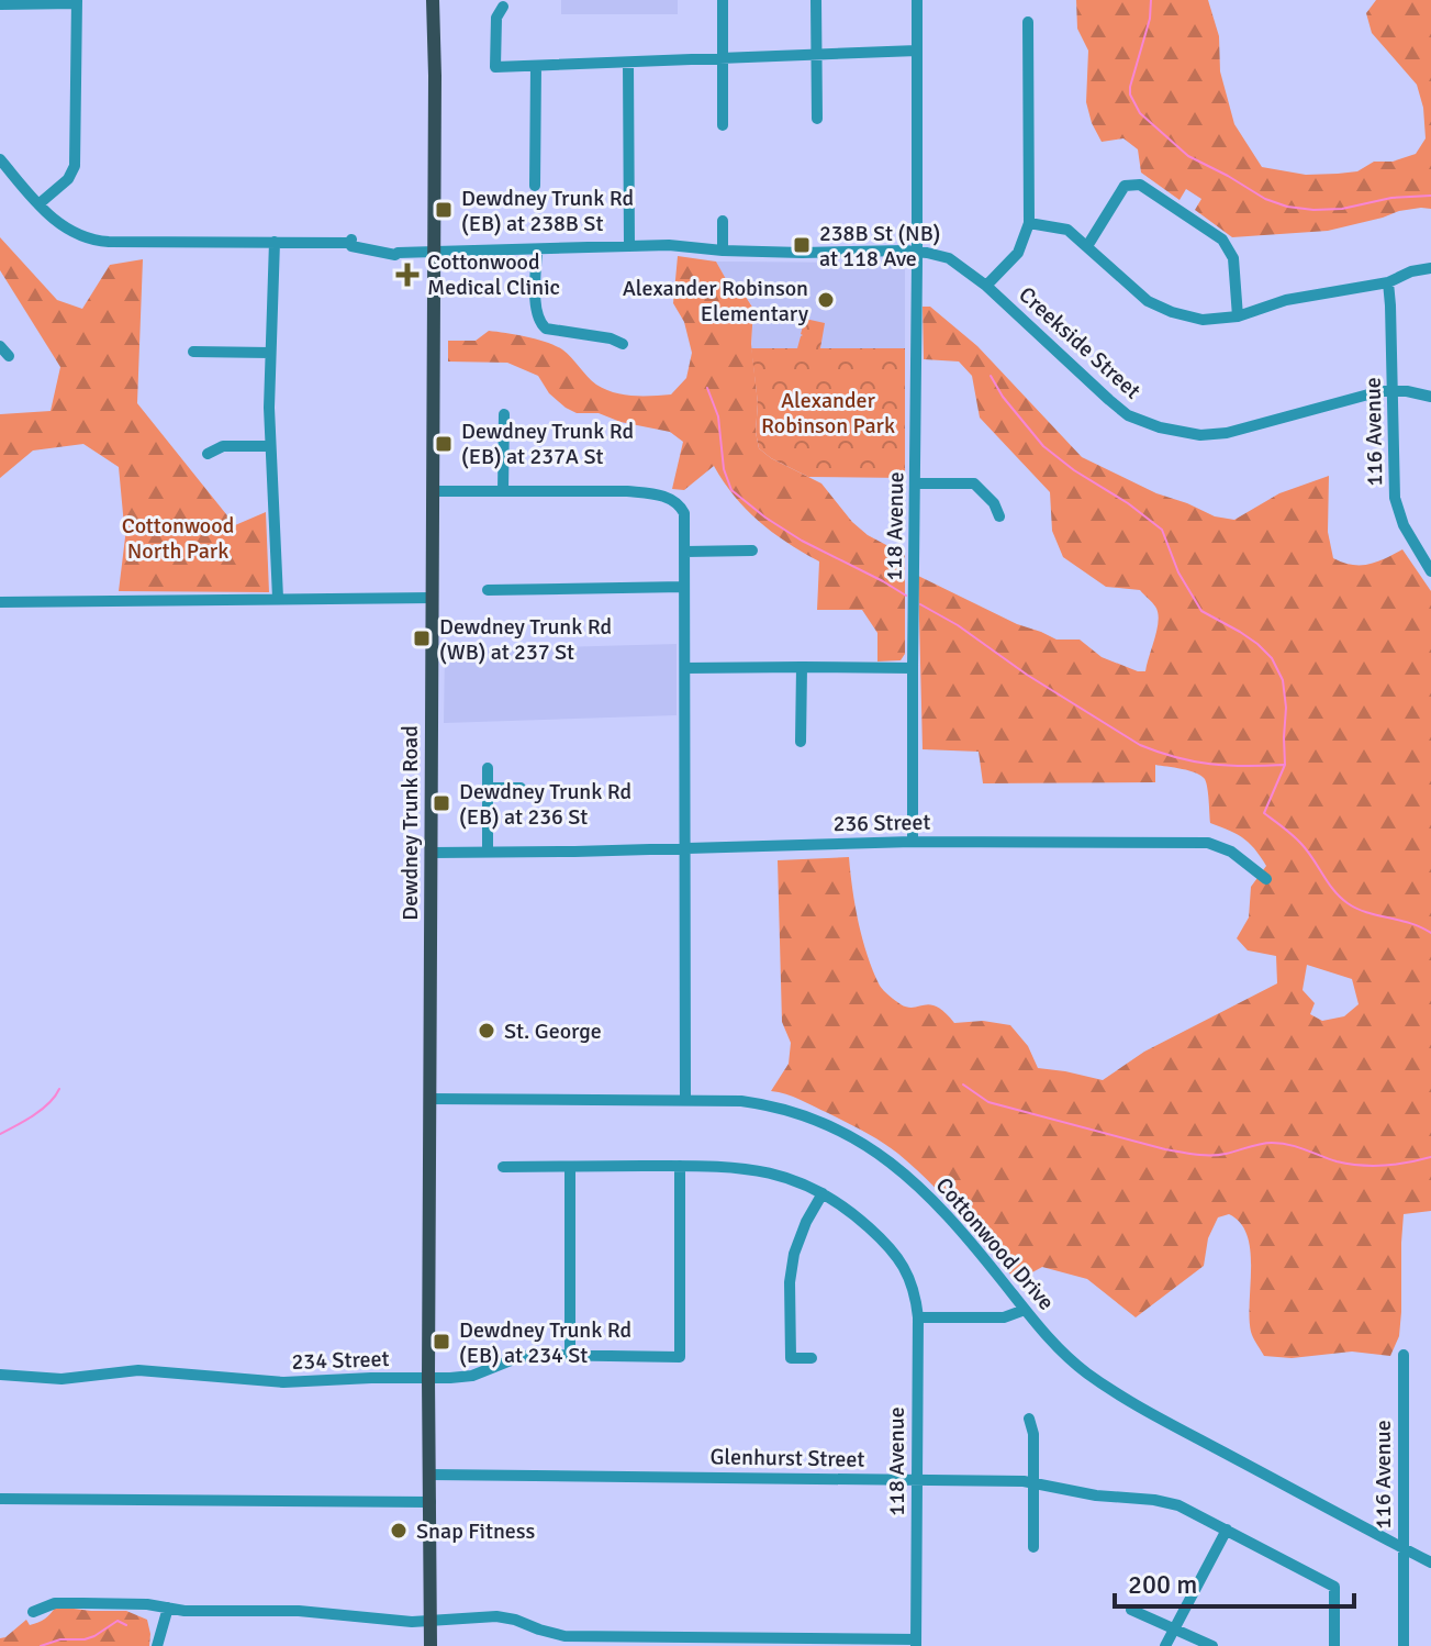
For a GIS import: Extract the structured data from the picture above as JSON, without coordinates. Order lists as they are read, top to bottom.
{
  "streets": {
    "main road": ["Dewdney Trunk Road"],
    "street": [
      "Creekside Street",
      "116 Avenue",
      "118 Avenue",
      "236 Street",
      "Cottonwood Drive",
      "234 Street",
      "Glenhurst Street"
    ]
  },
  "crossings": [
    ["Creekside Street", "116 Avenue"],
    ["Creekside Street", "118 Avenue"],
    ["Creekside Street", "Dewdney Trunk Road"],
    ["116 Avenue", "Cottonwood Drive"],
    ["118 Avenue", "236 Street"],
    ["118 Avenue", "Glenhurst Street"],
    ["Dewdney Trunk Road", "236 Street"],
    ["Dewdney Trunk Road", "Cottonwood Drive"],
    ["Dewdney Trunk Road", "234 Street"],
    ["Dewdney Trunk Road", "Glenhurst Street"]
  ],
  "parks": ["Alexander Robinson Park", "Cottonwood North Park"],
  "places": {
    "transit": [
      "Dewdney Trunk Rd (EB) at 238B St",
      "238B St (NB) at 118 Ave",
      "Dewdney Trunk Rd (EB) at 237A St",
      "Dewdney Trunk Rd (WB) at 237 St",
      "Dewdney Trunk Rd (EB) at 236 St",
      "Dewdney Trunk Rd (EB) at 234 St"
    ],
    "health": ["Cottonwood Medical Clinic"],
    "other": ["Alexander Robinson Elementary", "St. George", "Snap Fitness"]
  },
  "scale_bar": "200 m"
}
